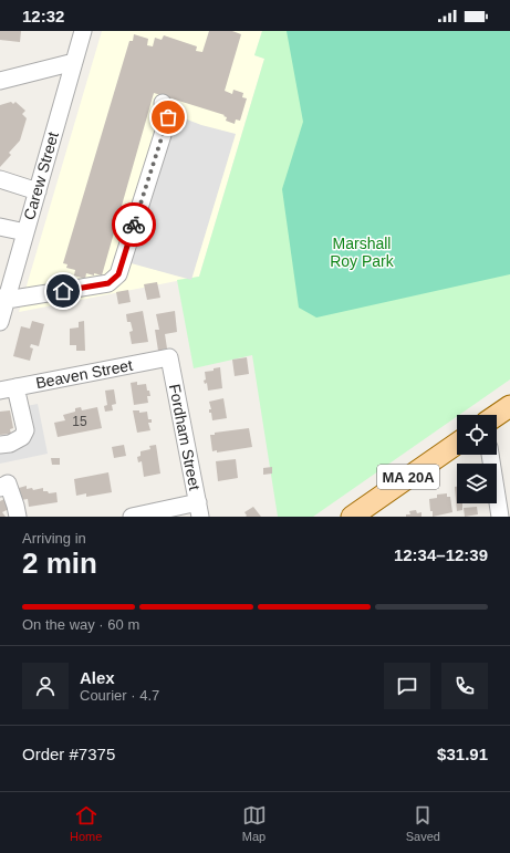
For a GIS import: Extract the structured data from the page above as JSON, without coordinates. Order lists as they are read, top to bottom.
{
  "streets": {
    "main road": ["MA 20A"],
    "street": ["Carew Street", "Beaven Street", "Fordham Street"]
  },
  "crossings": [
    ["Beaven Street", "Fordham Street"]
  ],
  "parks": ["Marshall Roy Park"],
  "house_numbers": ["15"],
  "page": {
    "status": "12:32",
    "heading": ["2 min", "Arriving in", "12:34–12:39"],
    "panel": [
      "Alex",
      "Courier · 4.7",
      "Order #7375",
      "$31.91"
    ],
    "bar": "On the way · 60 m",
    "tabs": ["Home", "Map", "Saved"]
  }
}
